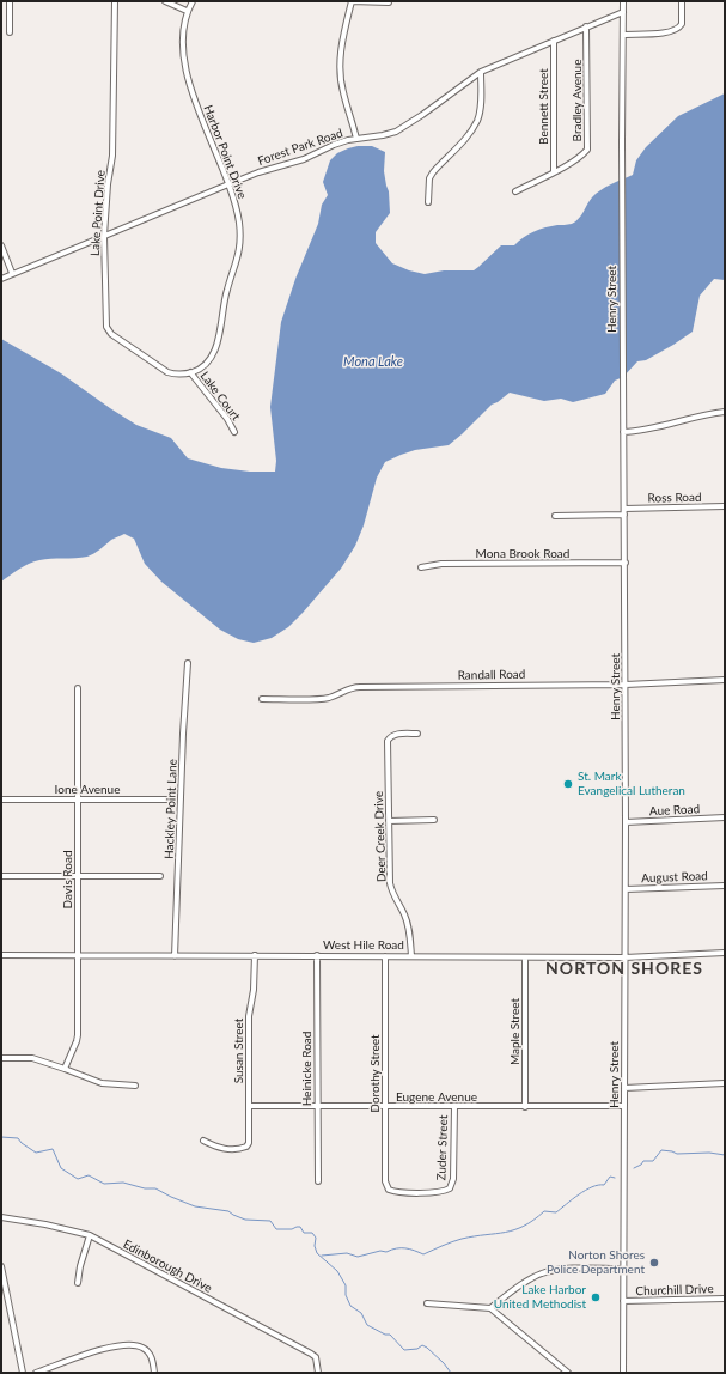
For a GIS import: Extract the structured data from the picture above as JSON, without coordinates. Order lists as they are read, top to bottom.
{
  "streets": {
    "street": [
      "Bradley Avenue",
      "Bennett Street",
      "Forest Park Road",
      "Harbor Point Drive",
      "Lake Point Drive",
      "Henry Street",
      "Lake Court",
      "Ross Road",
      "Mona Brook Road",
      "Randall Road",
      "Ione Avenue",
      "Hackley Point Lane",
      "Aue Road",
      "Deer Creek Drive",
      "August Road",
      "Davis Road",
      "West Hile Road",
      "Maple Street",
      "Susan Street",
      "Heinicke Road",
      "Dorothy Street",
      "Eugene Avenue",
      "Zuder Street",
      "Edinborough Drive",
      "Churchill Drive"
    ]
  },
  "crossings": [
    ["Bradley Avenue", "Bennett Street"],
    ["Bradley Avenue", "Forest Park Road"],
    ["Bennett Street", "Forest Park Road"],
    ["Forest Park Road", "Harbor Point Drive"],
    ["Forest Park Road", "Lake Point Drive"],
    ["Forest Park Road", "Henry Street"],
    ["Harbor Point Drive", "Lake Point Drive"],
    ["Harbor Point Drive", "Lake Court"],
    ["Lake Point Drive", "Lake Court"],
    ["Henry Street", "Ross Road"],
    ["Henry Street", "Mona Brook Road"],
    ["Henry Street", "Randall Road"],
    ["Henry Street", "Aue Road"],
    ["Henry Street", "August Road"],
    ["Henry Street", "West Hile Road"],
    ["Henry Street", "Eugene Avenue"],
    ["Henry Street", "Churchill Drive"],
    ["Ione Avenue", "Davis Road"],
    ["Hackley Point Lane", "West Hile Road"],
    ["Deer Creek Drive", "West Hile Road"],
    ["Davis Road", "West Hile Road"],
    ["West Hile Road", "Maple Street"],
    ["West Hile Road", "Susan Street"],
    ["West Hile Road", "Heinicke Road"],
    ["West Hile Road", "Dorothy Street"],
    ["Maple Street", "Eugene Avenue"],
    ["Susan Street", "Eugene Avenue"],
    ["Heinicke Road", "Eugene Avenue"],
    ["Dorothy Street", "Eugene Avenue"],
    ["Dorothy Street", "Zuder Street"],
    ["Eugene Avenue", "Zuder Street"]
  ],
  "districts": ["NORTON SHORES"],
  "water": ["Mona Lake"],
  "places": ["St. Mark Evangelical Lutheran", "Norton Shores Police Department", "Lake Harbor United Methodist"]
}
